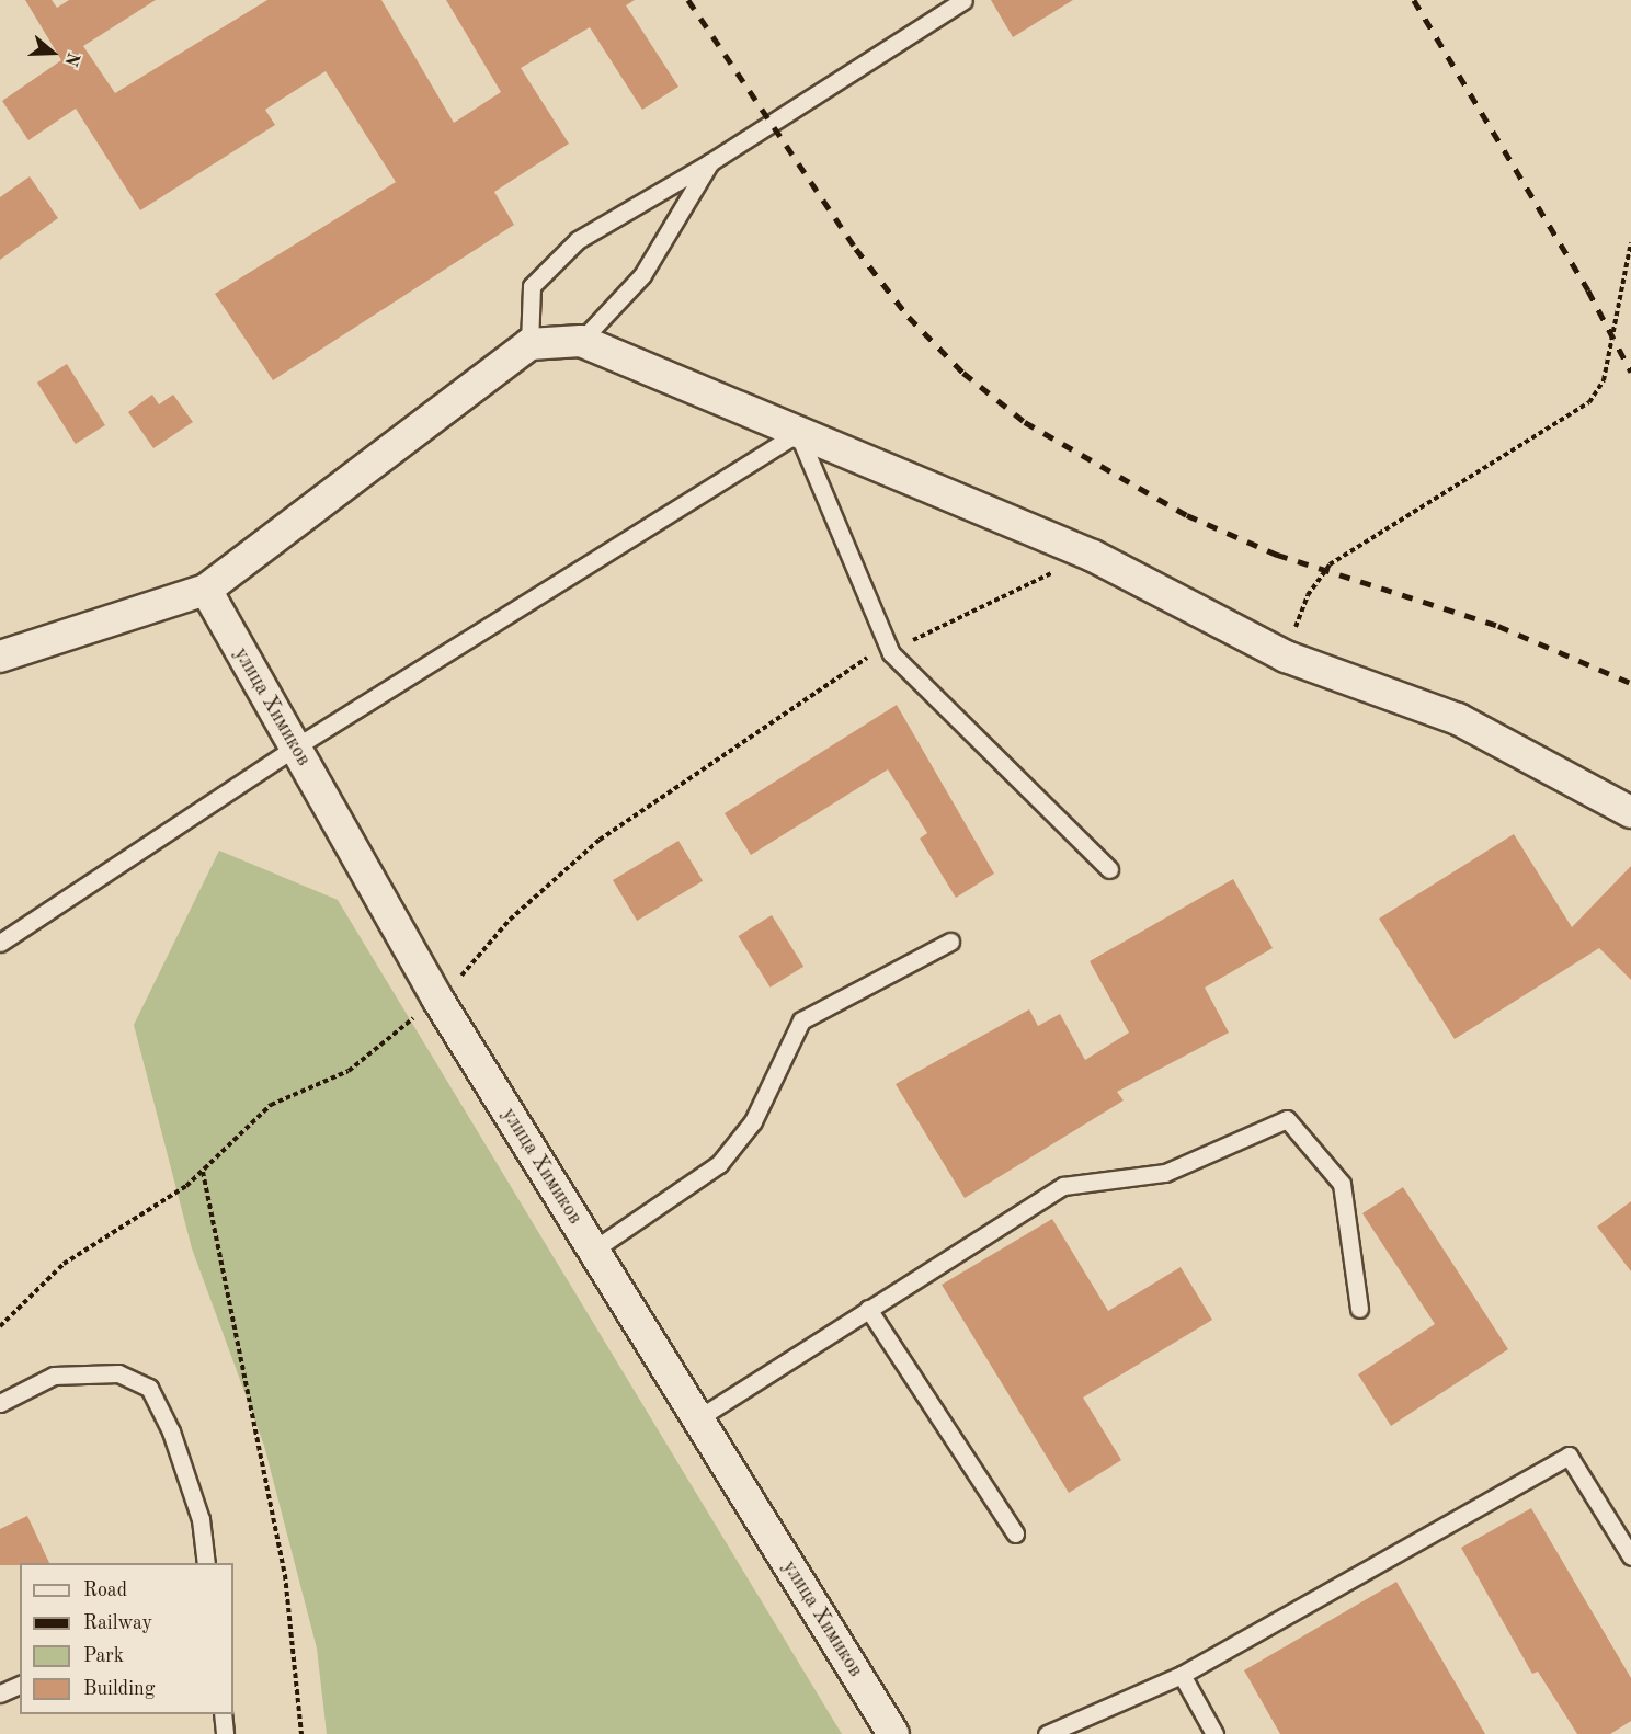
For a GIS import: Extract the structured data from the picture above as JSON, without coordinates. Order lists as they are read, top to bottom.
{
  "streets": {
    "street": ["улица Химиков"]
  },
  "legend": [
    "Road",
    "Railway",
    "Park",
    "Building"
  ],
  "north": "right"
}
